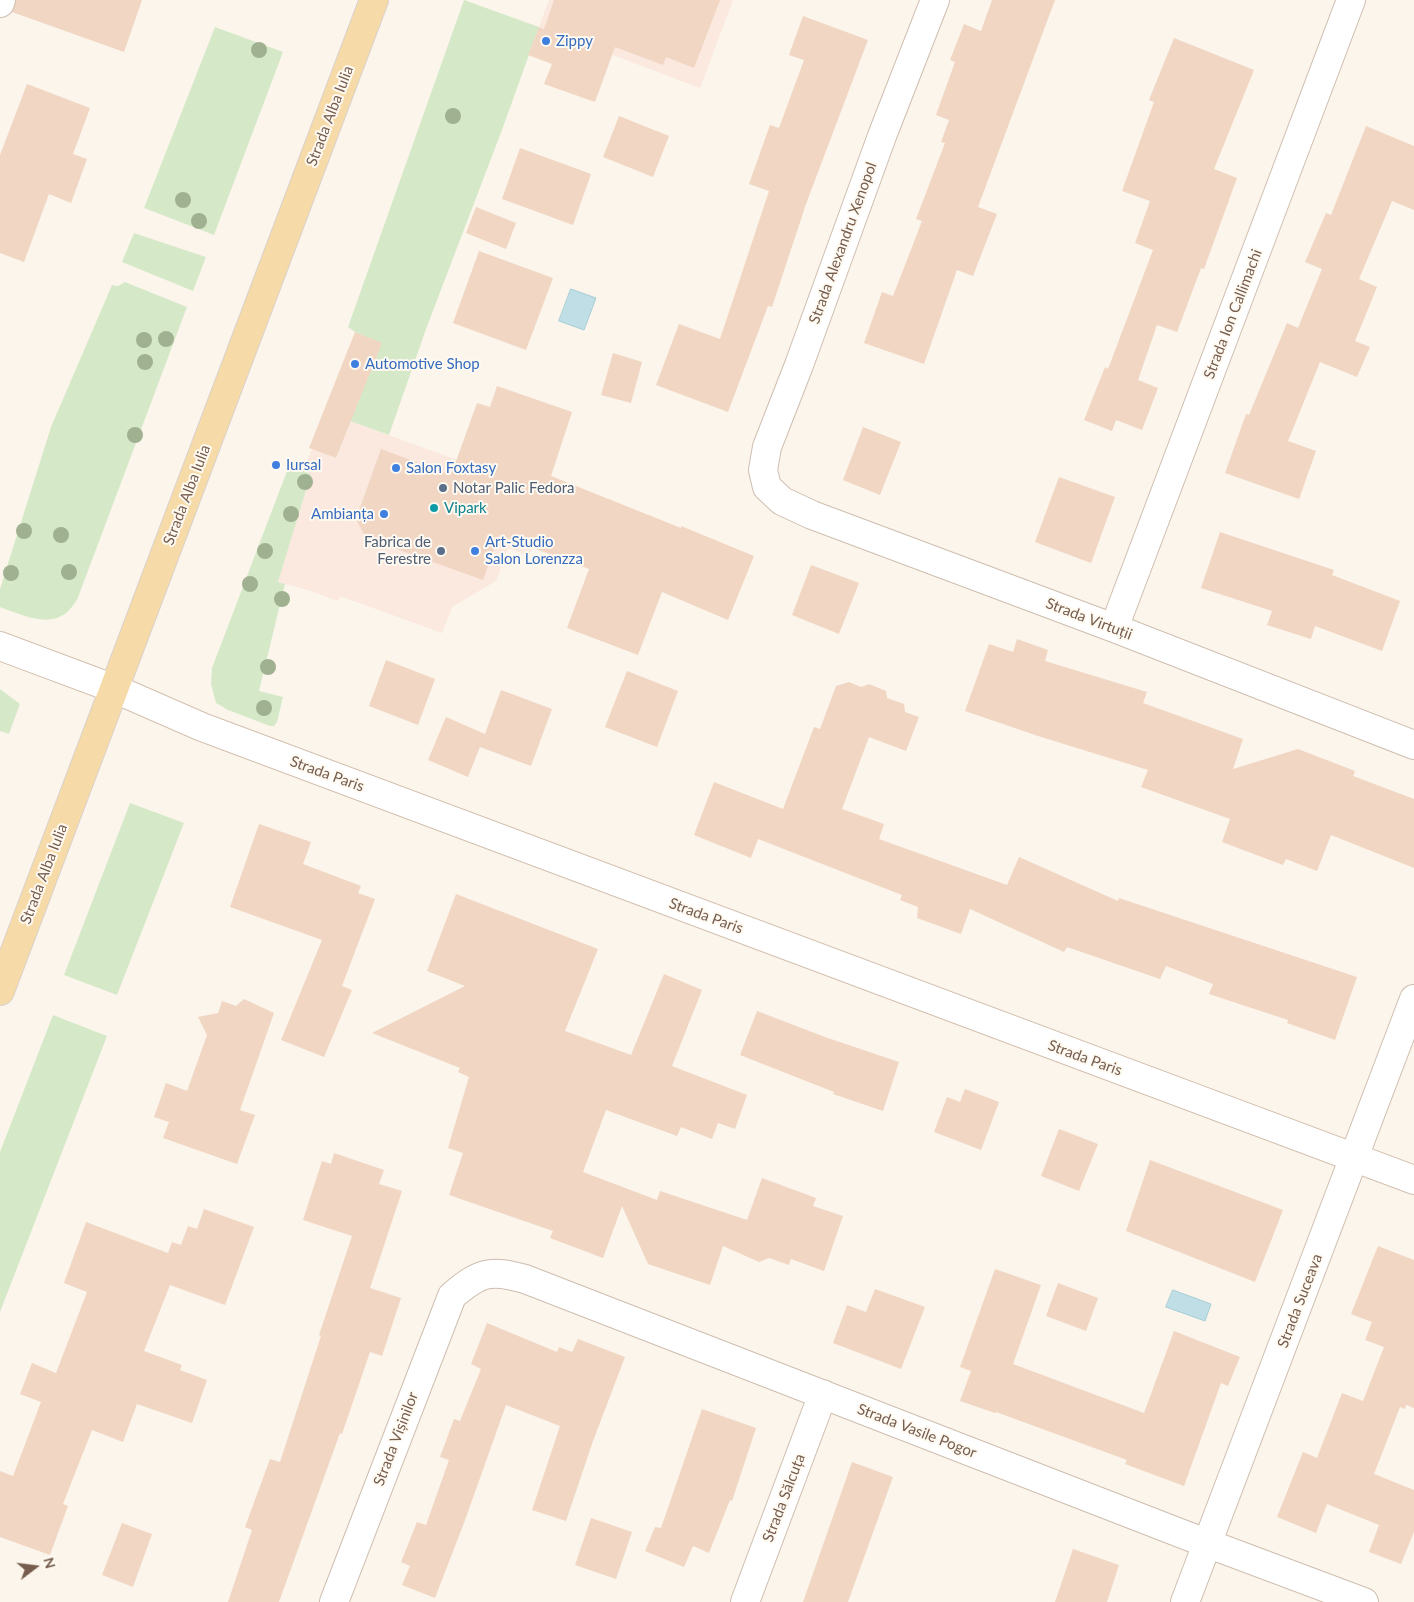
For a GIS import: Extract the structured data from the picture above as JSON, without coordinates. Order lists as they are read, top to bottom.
{
  "streets": {
    "main road": ["Strada Alba Iulia"],
    "street": [
      "Strada Alexandru Xenopol",
      "Strada Ion Callimachi",
      "Strada Virtuții",
      "Strada Paris",
      "Strada Suceava",
      "Strada Vasile Pogor",
      "Strada Vișinilor",
      "Strada Sălcuța"
    ]
  },
  "crossings": [
    ["Strada Alba Iulia", "Strada Paris"],
    ["Strada Alexandru Xenopol", "Strada Virtuții"],
    ["Strada Ion Callimachi", "Strada Virtuții"],
    ["Strada Paris", "Strada Suceava"],
    ["Strada Suceava", "Strada Vasile Pogor"],
    ["Strada Vasile Pogor", "Strada Vișinilor"],
    ["Strada Vasile Pogor", "Strada Sălcuța"]
  ],
  "places": [
    "Zippy",
    "Automotive Shop",
    "Iursal",
    "Salon Foxtasy",
    "Notar Palic Fedora",
    "Vipark",
    "Ambianța",
    "Fabrica de Ferestre",
    "Art-Studio Salon Lorenzza"
  ],
  "north": "right"
}
